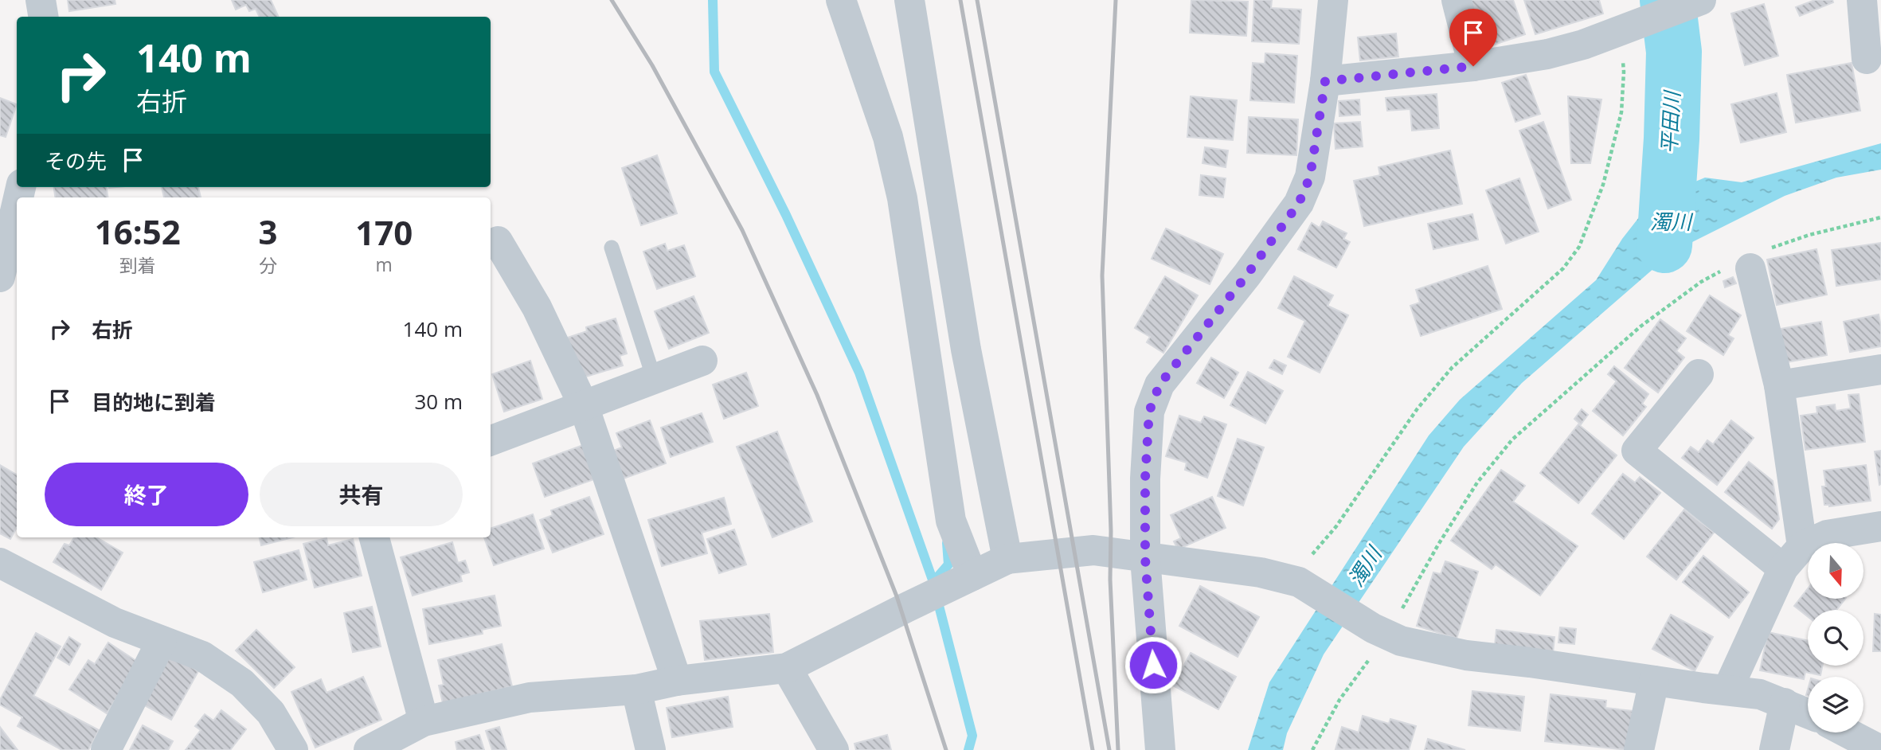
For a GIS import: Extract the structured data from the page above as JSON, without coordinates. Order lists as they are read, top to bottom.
{
  "water": ["平田川", "濁川"],
  "north": "bottom",
  "page": {
    "turn": ["140 m", "右折"],
    "then": "その先",
    "eta": [
      "16:52",
      "到着",
      "3",
      "分",
      "170",
      "m"
    ],
    "list": [
      {
        "name": "右折",
        "value": "140 m"
      },
      {
        "name": "目的地に到着",
        "value": "30 m"
      }
    ],
    "buttons": ["終了", "共有"]
  }
}
